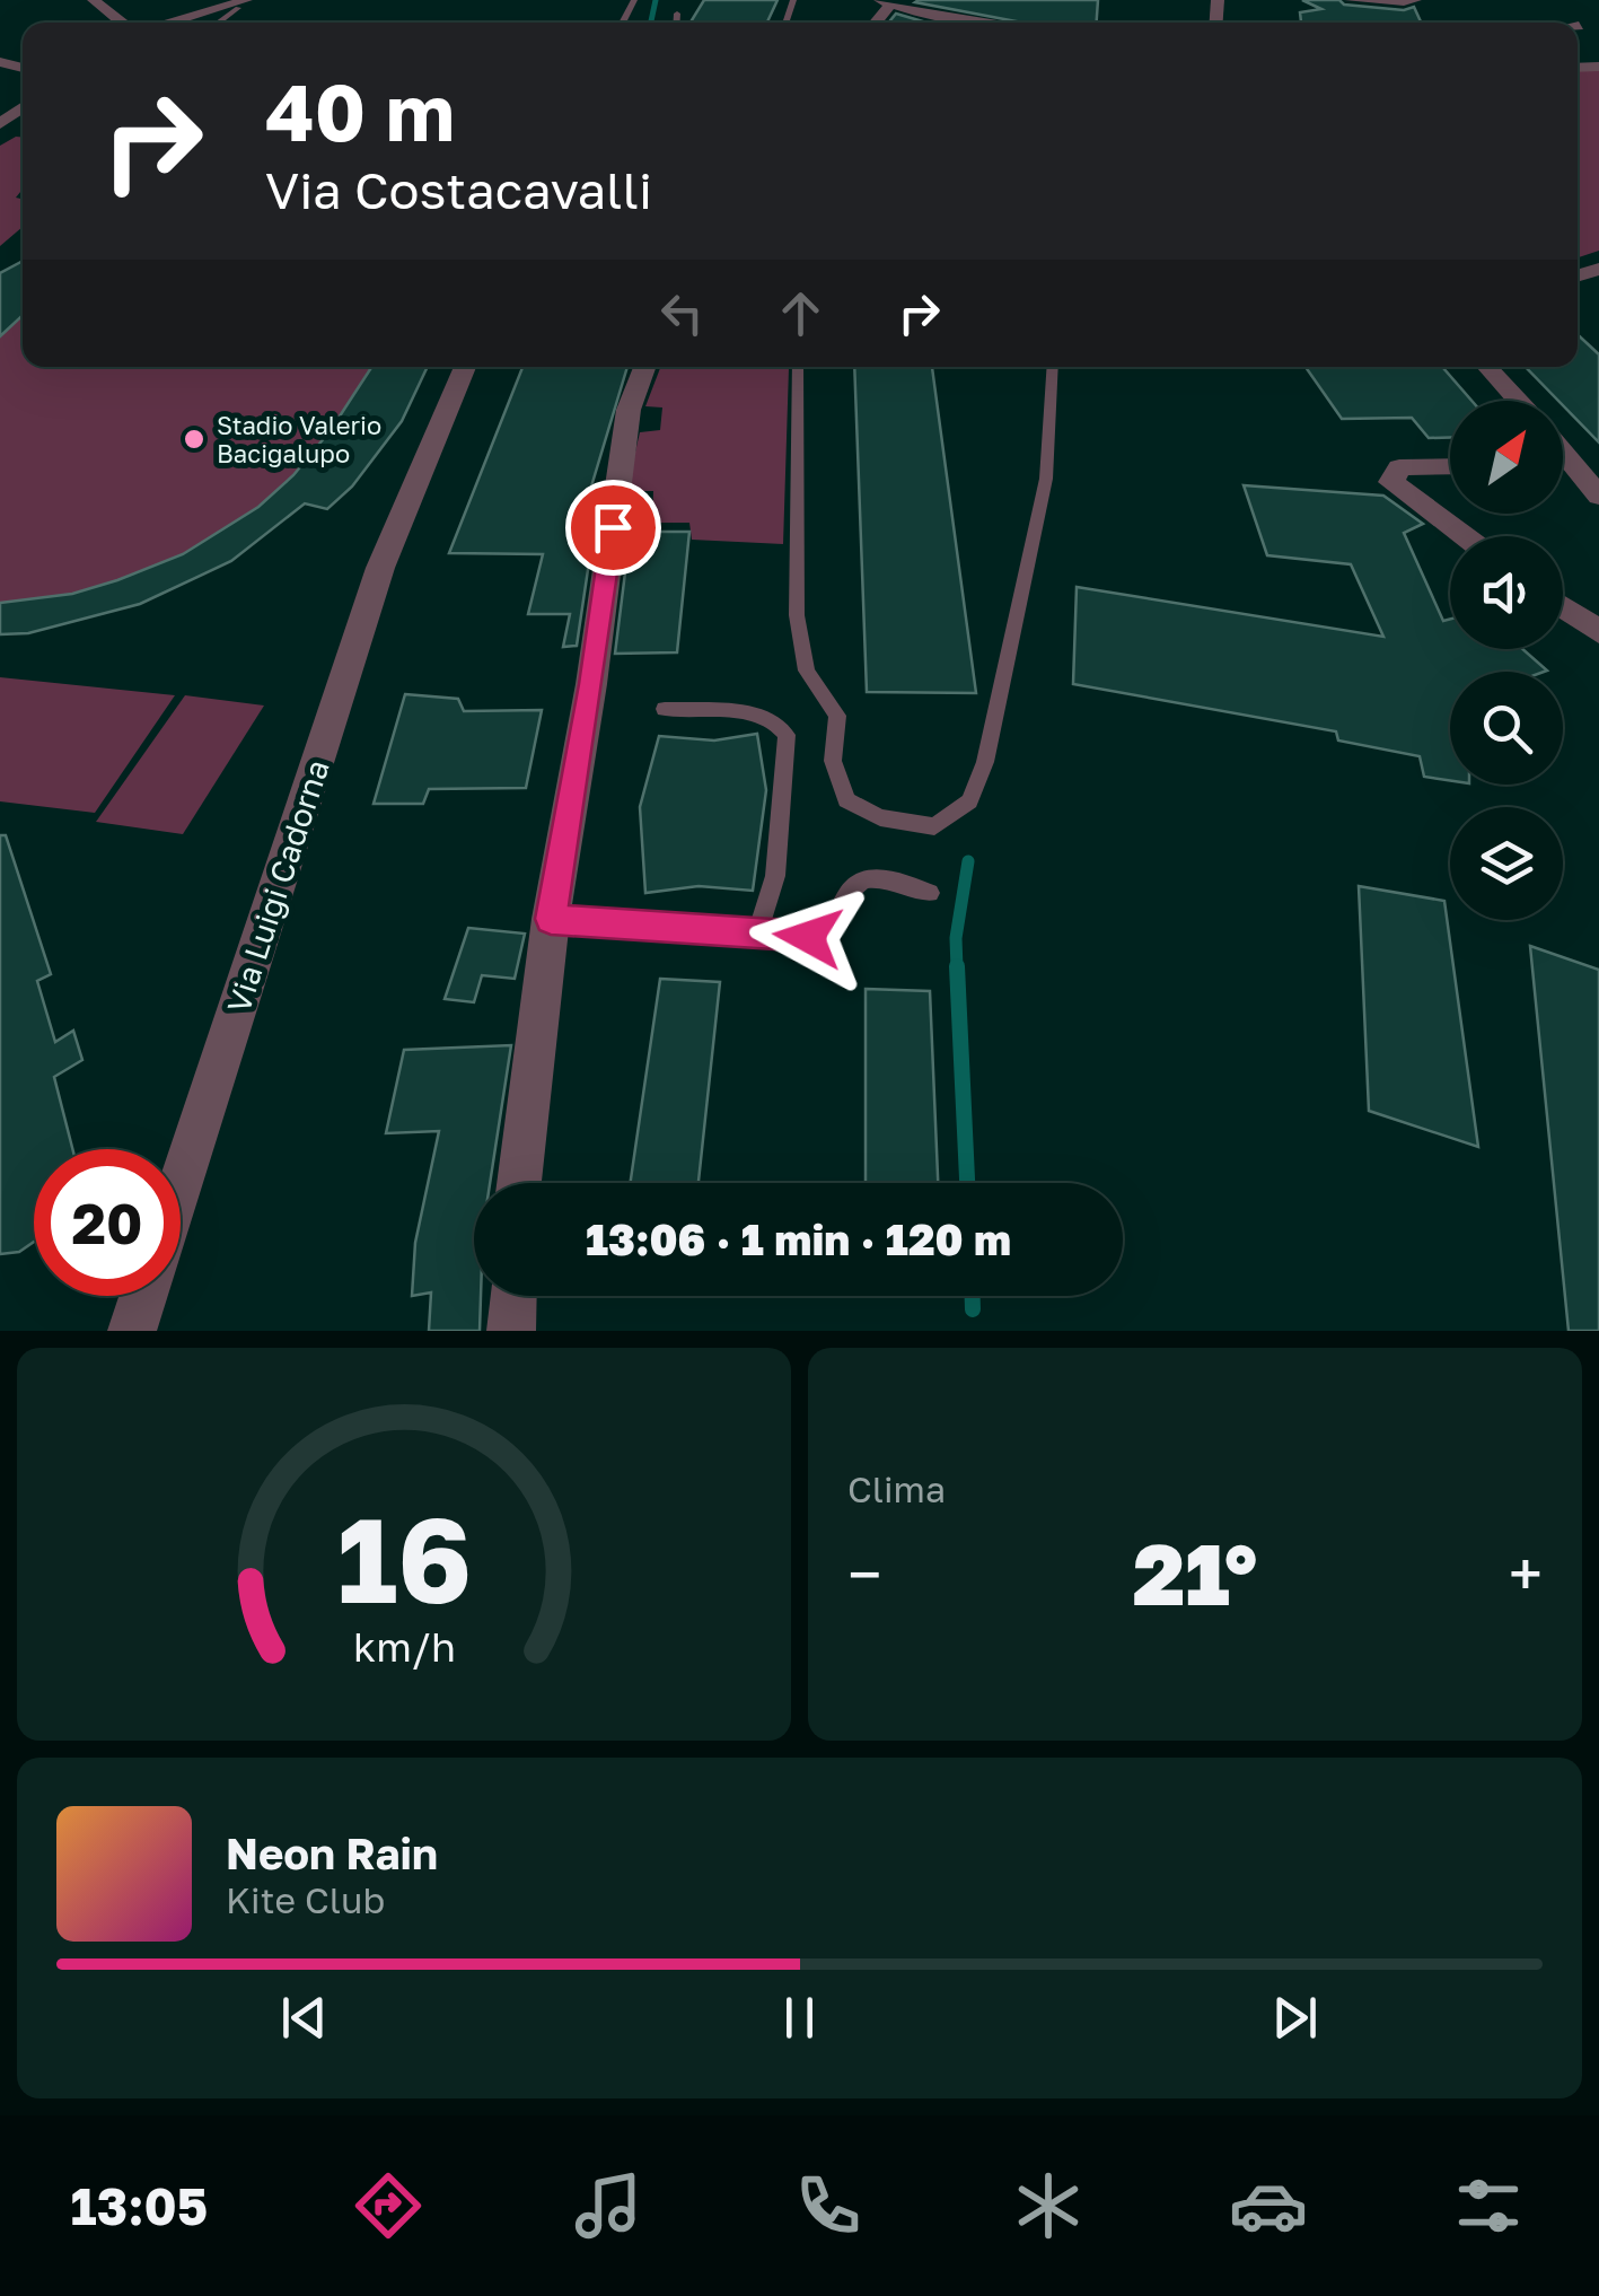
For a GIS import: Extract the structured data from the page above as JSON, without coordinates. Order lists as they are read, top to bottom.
{
  "streets": {
    "street": ["Via Luigi Cadorna"]
  },
  "places": ["Stadio Valerio Bacigalupo"],
  "north": "top right",
  "page": {
    "turn": ["40 m", "Via Costacavalli"],
    "limit": "20",
    "trip": "13:06 · 1 min · 120 m",
    "tile": "Clima",
    "heat": ["−", "21°", "+"],
    "song": ["Neon Rain", "Kite Club"],
    "tabs": "13:05",
    "gauge": ["16", "km/h"]
  }
}
